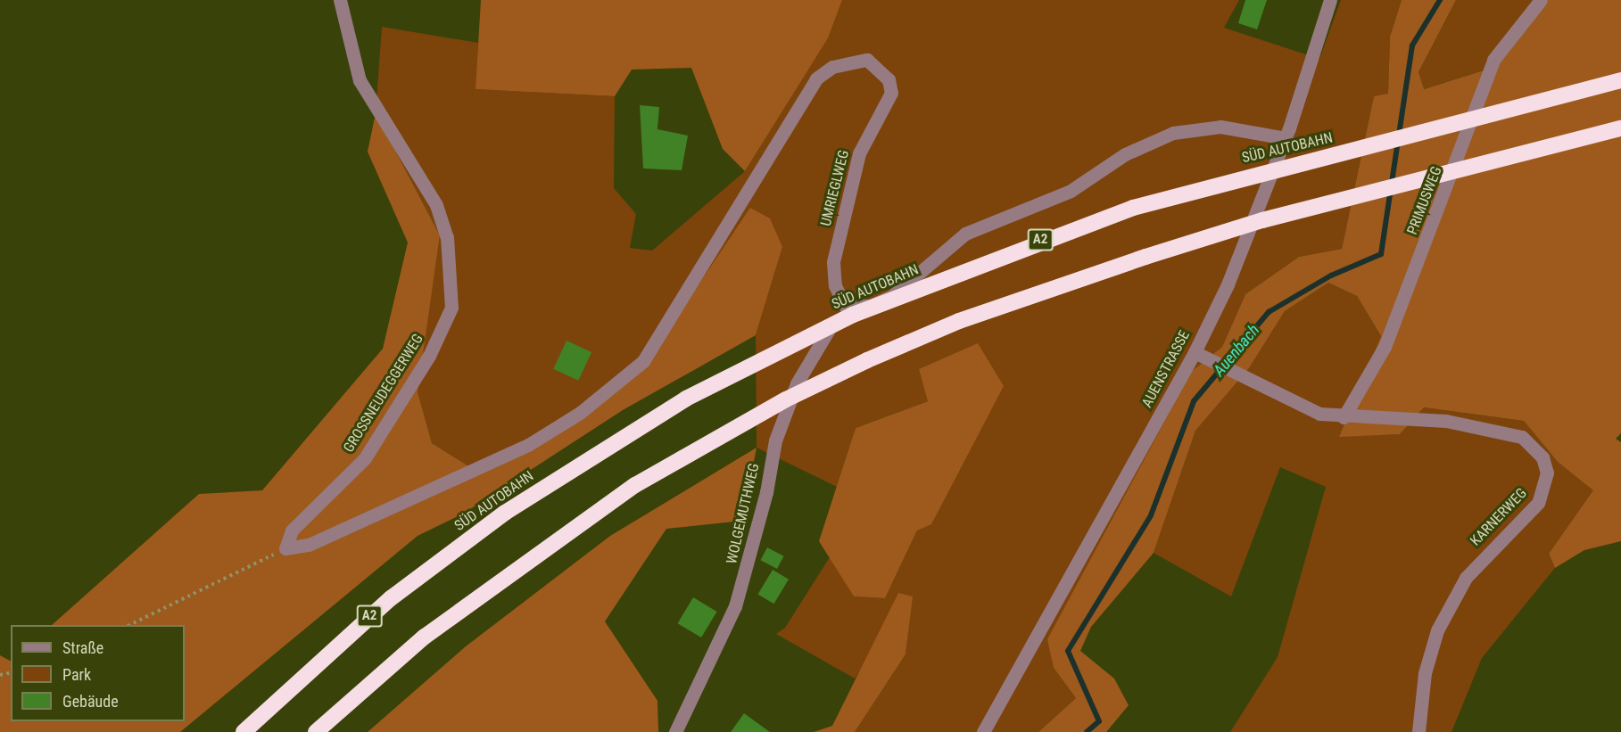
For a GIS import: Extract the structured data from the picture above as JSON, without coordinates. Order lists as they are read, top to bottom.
{
  "streets": {
    "highway": ["SÜD AUTOBAHN", "A2"],
    "street": [
      "UMRIEGLWEG",
      "PRIMUSWEG",
      "AUENSTRASSE",
      "GROSSNEUDEGGERWEG",
      "WOLGEMUTHWEG",
      "KARNERWEG"
    ]
  },
  "crossings": [
    ["UMRIEGLWEG", "GROSSNEUDEGGERWEG"],
    ["UMRIEGLWEG", "WOLGEMUTHWEG"],
    ["PRIMUSWEG", "KARNERWEG"],
    ["AUENSTRASSE", "KARNERWEG"]
  ],
  "water": ["Auenbach"],
  "legend": ["Straße", "Park", "Gebäude"]
}
